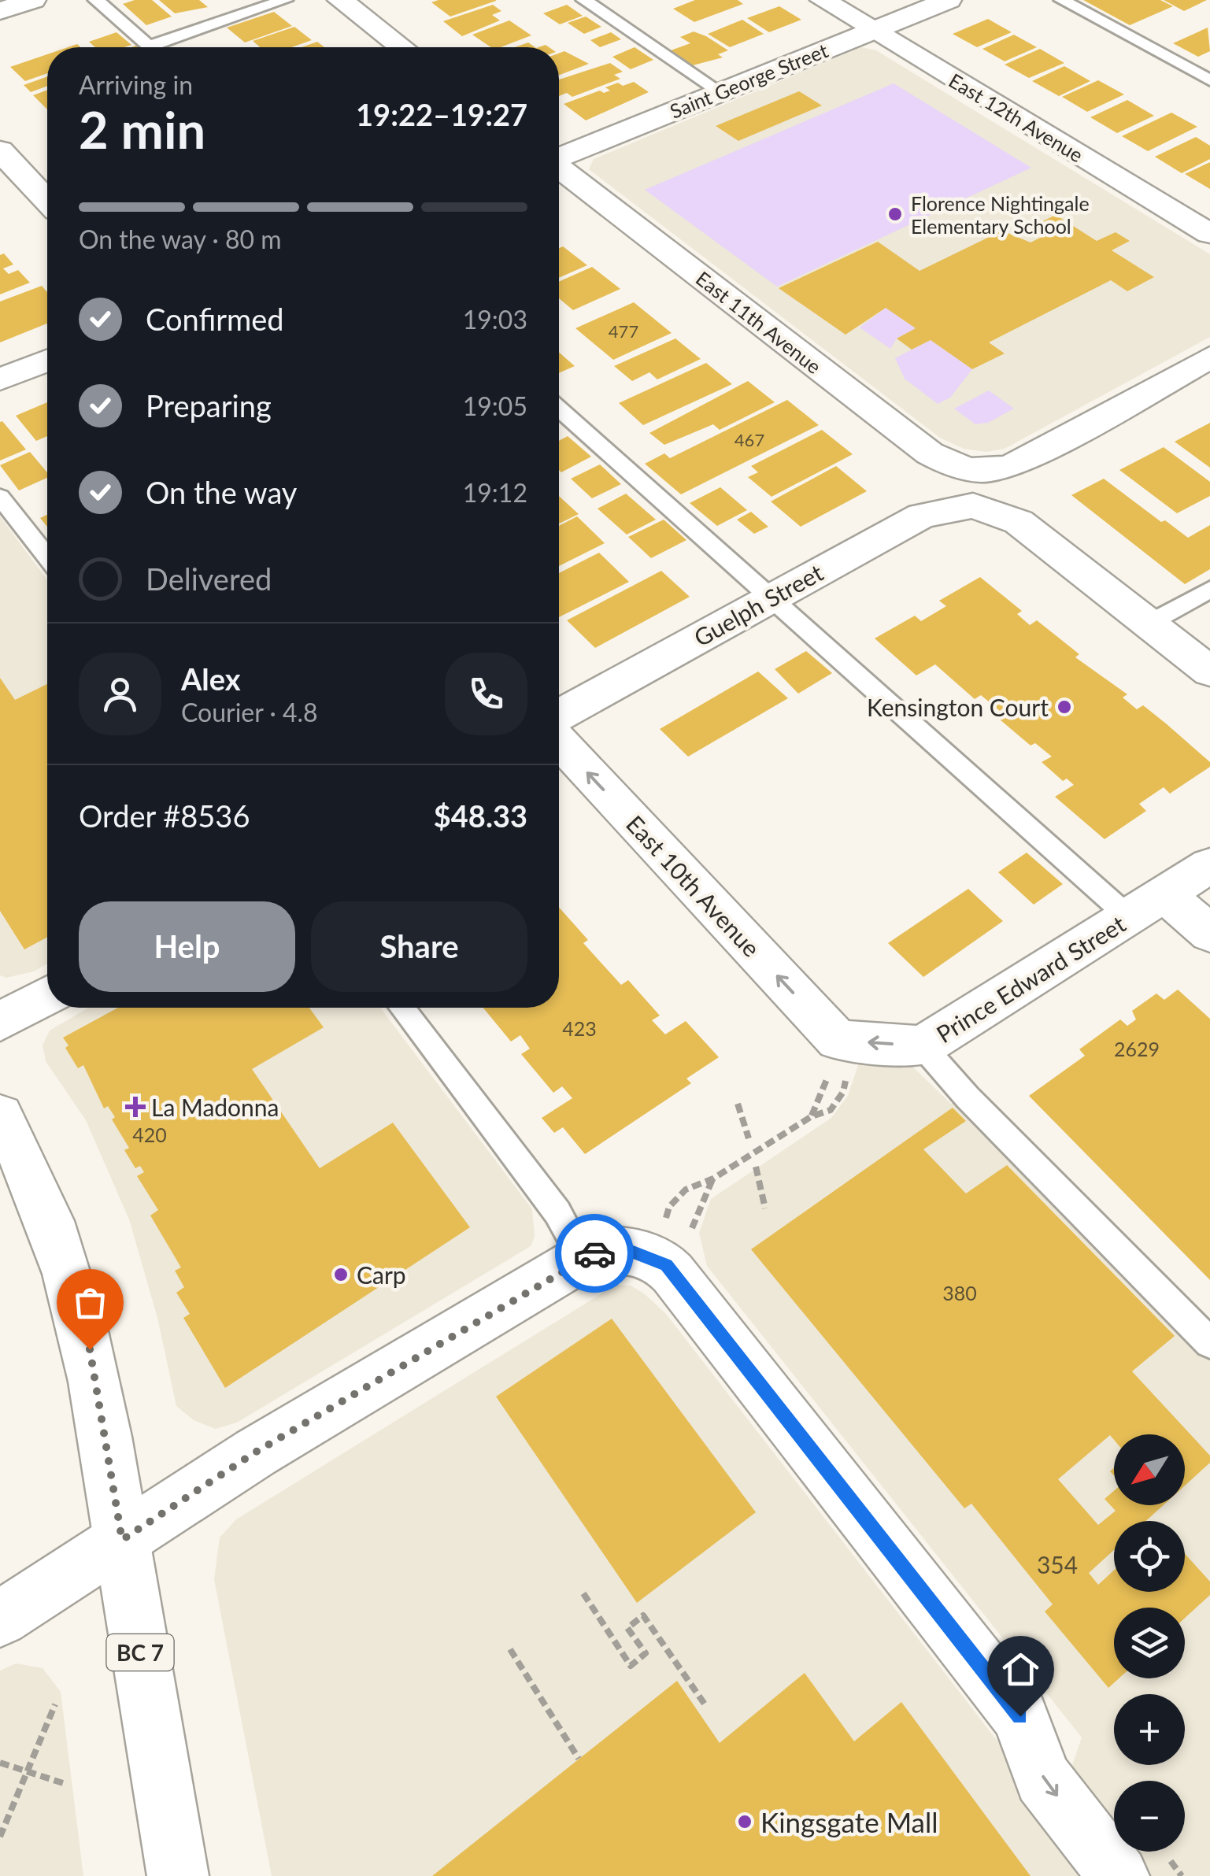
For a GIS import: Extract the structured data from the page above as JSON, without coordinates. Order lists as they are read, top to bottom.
{
  "streets": {
    "street": [
      "Saint George Street",
      "East 12th Avenue",
      "East 11th Avenue",
      "Guelph Street",
      "East 10th Avenue",
      "Prince Edward Street",
      "BC 7"
    ]
  },
  "crossings": [
    ["Saint George Street", "East 12th Avenue"],
    ["East 11th Avenue", "Guelph Street"],
    ["East 10th Avenue", "Prince Edward Street"]
  ],
  "one_way": ["East 10th Avenue"],
  "places": {
    "other": [
      "Florence Nightingale Elementary School",
      "Kensington Court",
      "Carp",
      "Kingsgate Mall"
    ],
    "health": ["La Madonna"]
  },
  "house_numbers": [
    "477",
    "467",
    "423",
    "2629",
    "420",
    "380",
    "354"
  ],
  "north": "bottom left",
  "page": {
    "heading": ["2 min", "Arriving in", "19:22–19:27"],
    "panel": [
      "Alex",
      "Courier · 4.8",
      "Order #8536",
      "$48.33"
    ],
    "bar": "On the way · 80 m",
    "list": [
      ["Confirmed", "19:03"],
      ["Preparing", "19:05"],
      ["On the way", "19:12"],
      "Delivered"
    ],
    "buttons": ["Help", "Share"],
    "map_buttons": ["+", "−"]
  }
}
